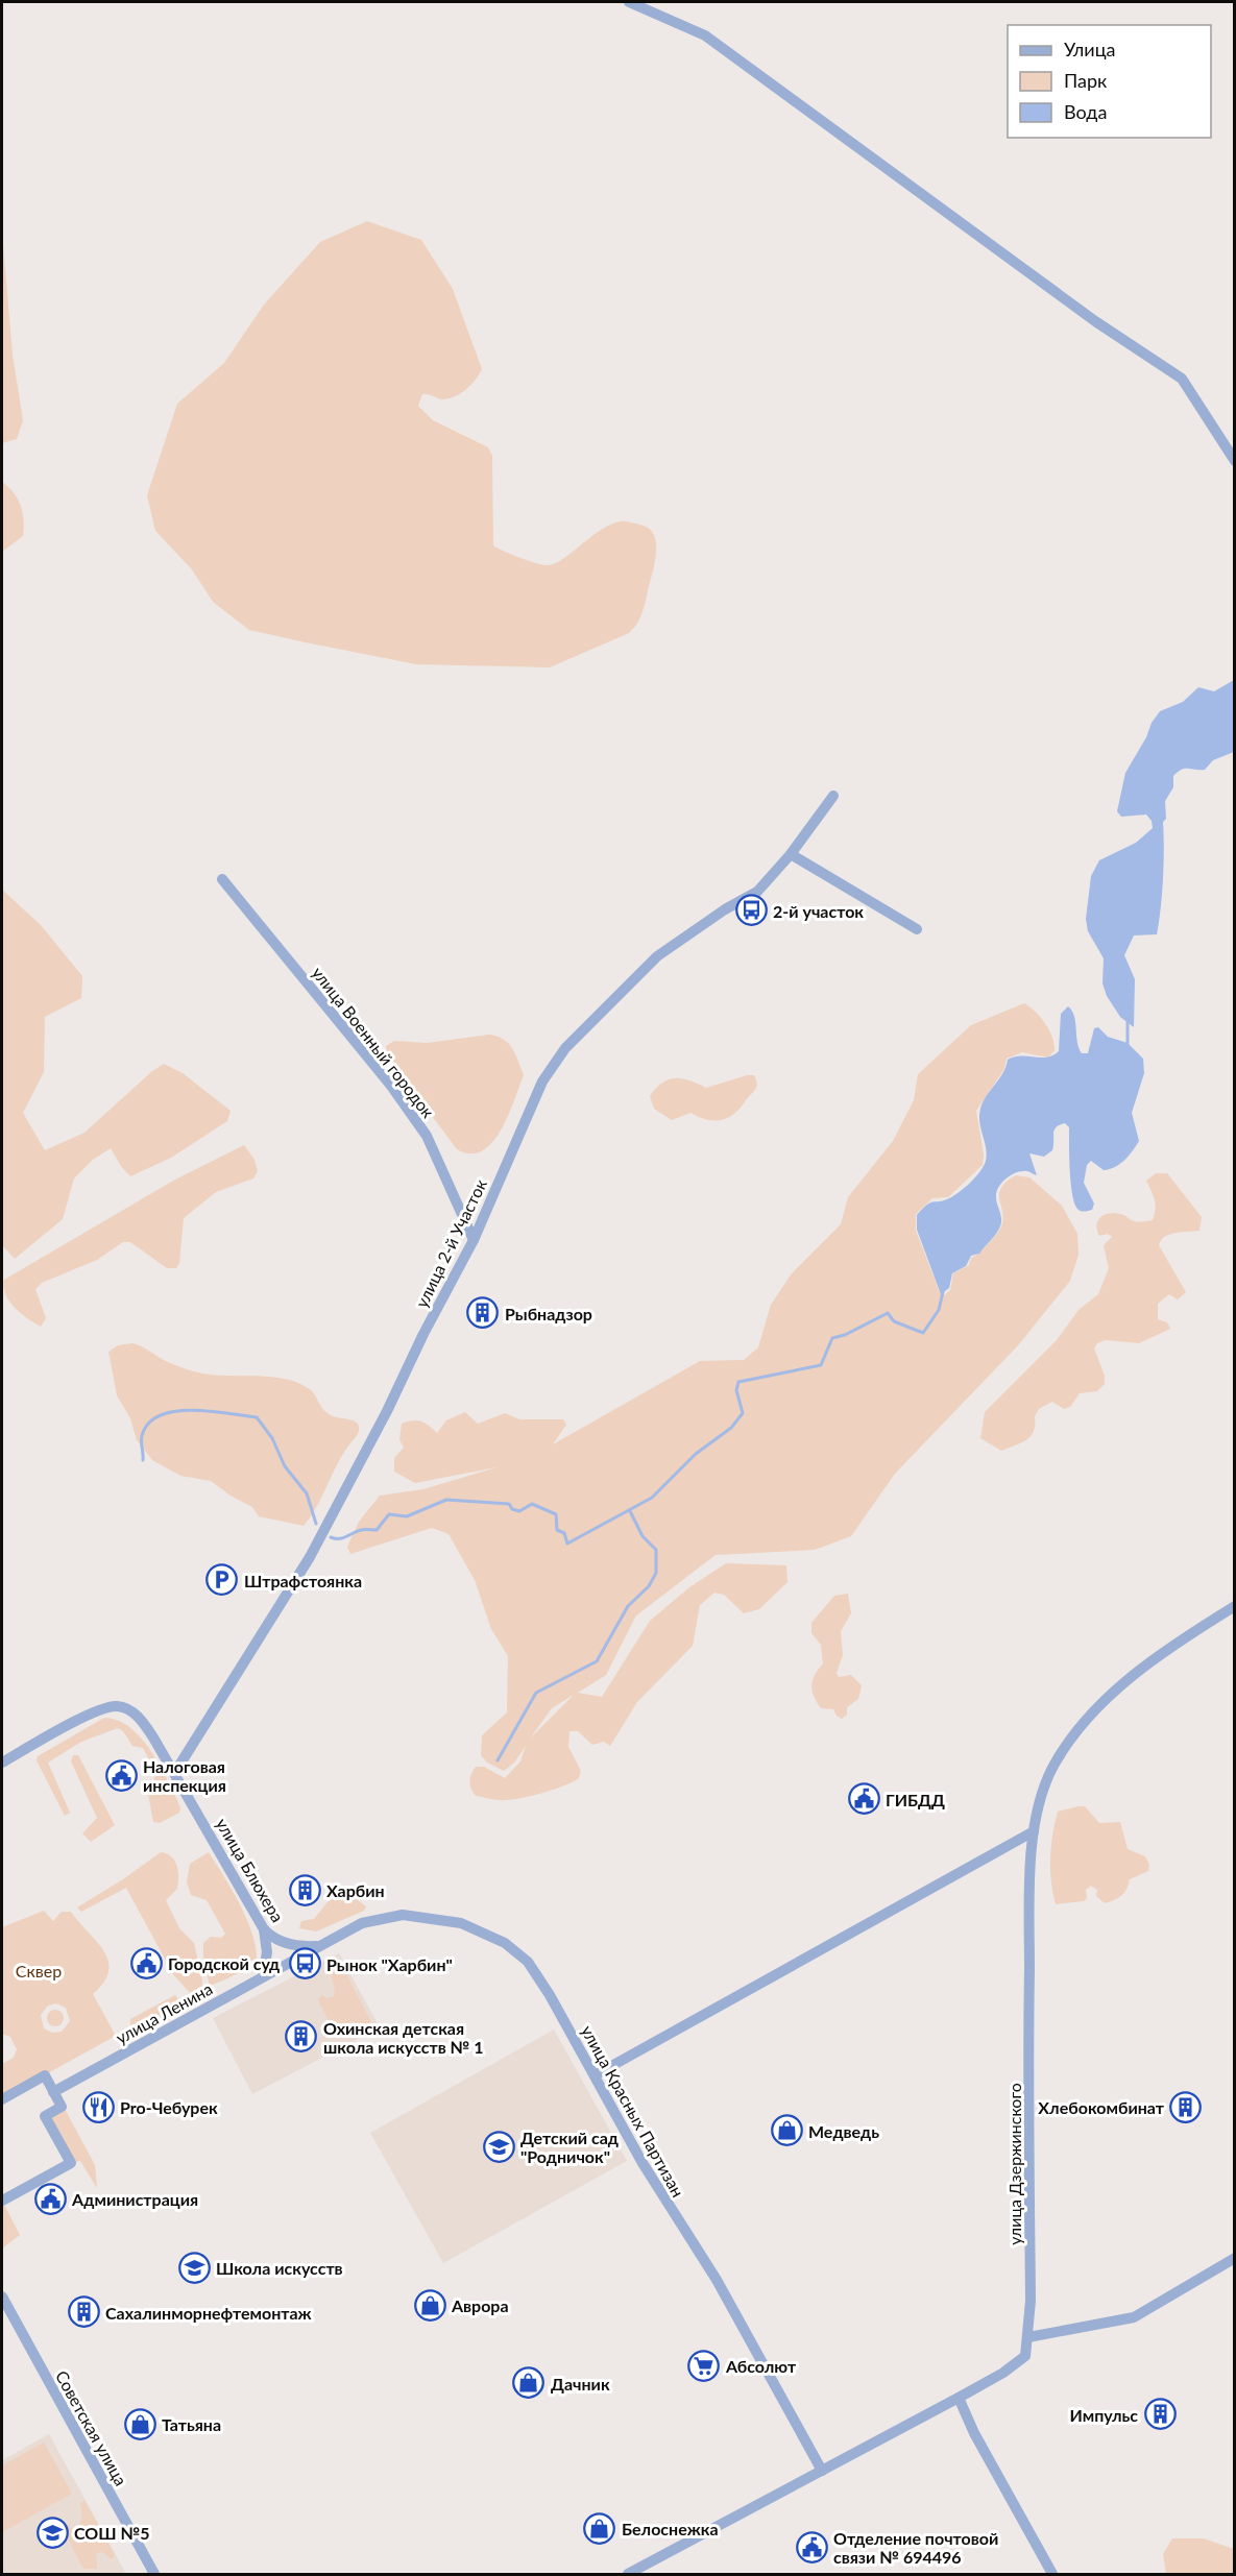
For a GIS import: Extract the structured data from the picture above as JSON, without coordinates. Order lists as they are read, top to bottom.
{
  "streets": {
    "street": [
      "улица Военный городок",
      "улица 2-й Участок",
      "улица Блюхера",
      "улица Ленина",
      "улица Красных Партизан",
      "улица Дзержинского",
      "Советская улица"
    ]
  },
  "crossings": [
    ["улица Военный городок", "улица 2-й Участок"],
    ["улица 2-й Участок", "улица Блюхера"],
    ["улица Блюхера", "улица Ленина"],
    ["улица Блюхера", "улица Красных Партизан"],
    ["улица Ленина", "улица Красных Партизан"],
    ["улица Красных Партизан", "улица Дзержинского"]
  ],
  "parks": ["Сквер"],
  "places": {
    "bus stop": ["2-й участок", "Рынок \"Харбин\""],
    "building": [
      "Рыбнадзор",
      "Харбин",
      "Охинская детская школа искусств № 1",
      "Хлебокомбинат",
      "Сахалинморнефтемонтаж",
      "Импульс"
    ],
    "parking": ["Штрафстоянка"],
    "public building": [
      "Налоговая инспекция",
      "ГИБДД",
      "Городской суд",
      "Администрация",
      "Отделение почтовой связи № 694496"
    ],
    "restaurant": ["Pro-Чебурек"],
    "shop": [
      "Медведь",
      "Аврора",
      "Дачник",
      "Татьяна",
      "Белоснежка"
    ],
    "school or university": ["Детский сад \"Родничок\"", "Школа искусств", "СОШ №5"],
    "supermarket": ["Абсолют"]
  },
  "legend": ["Улица", "Парк", "Вода"]
}
